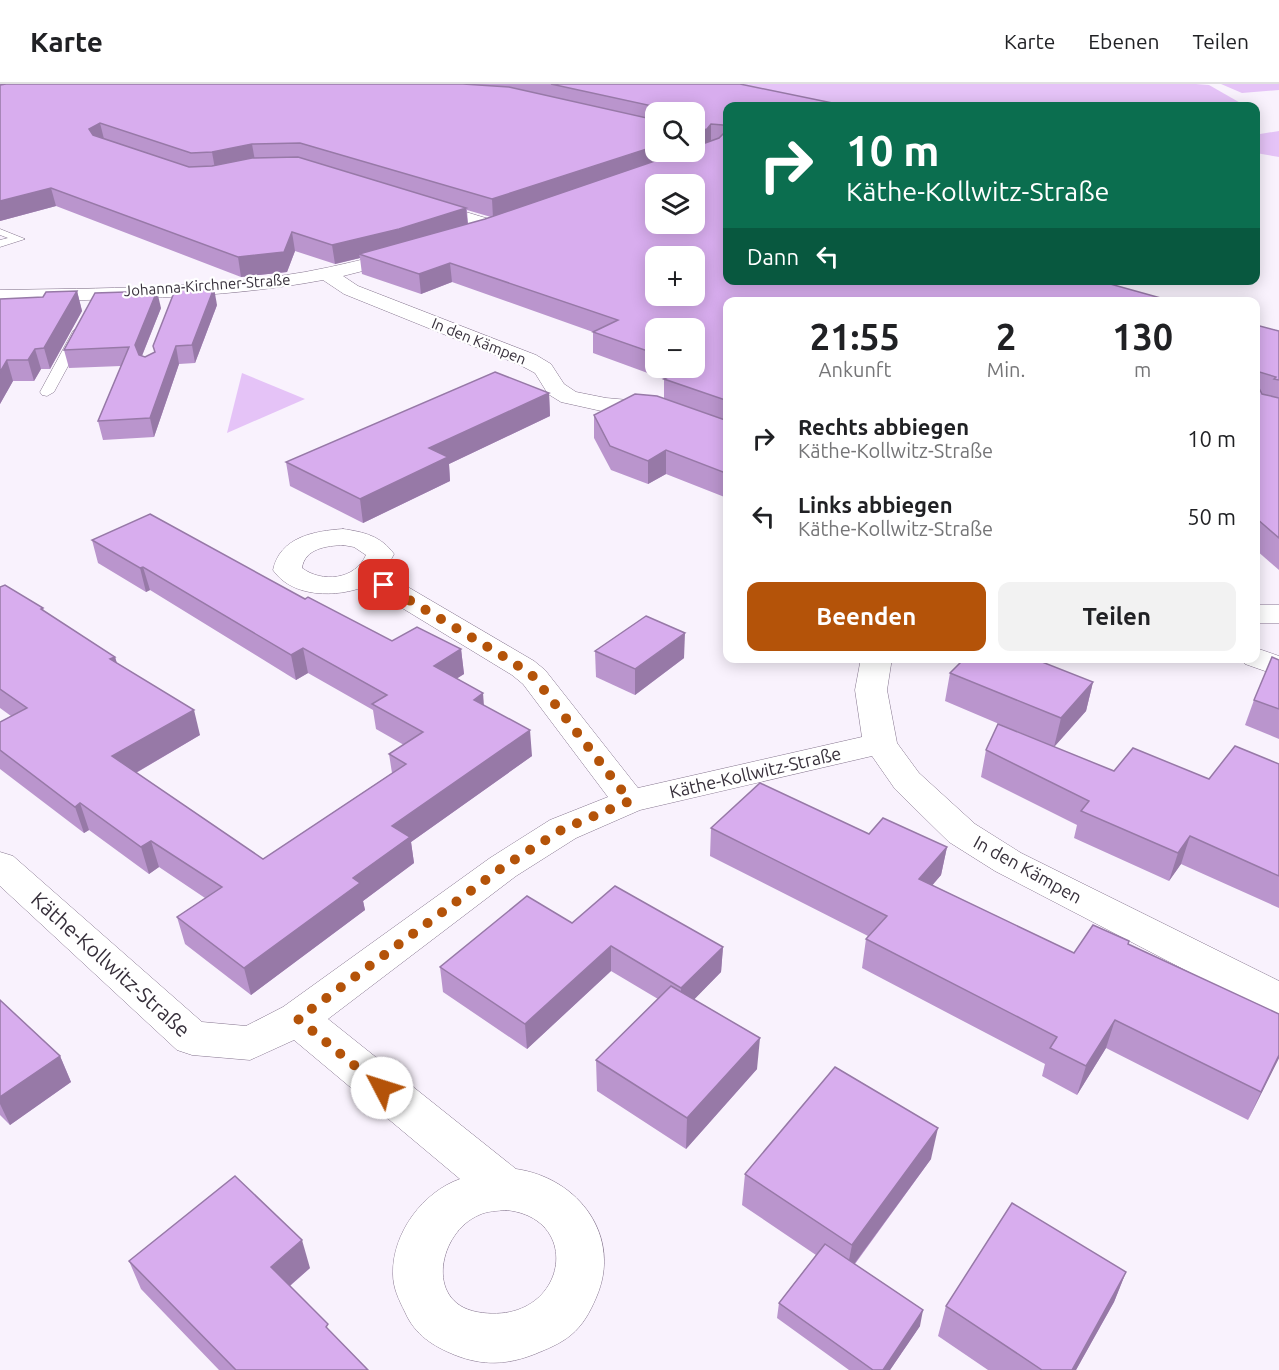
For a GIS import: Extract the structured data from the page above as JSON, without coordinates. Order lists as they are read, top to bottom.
{
  "streets": {
    "street": ["Johanna-Kirchner-Straße", "In den Kämpen", "Käthe-Kollwitz-Straße"]
  },
  "crossings": [
    ["Johanna-Kirchner-Straße", "In den Kämpen"],
    ["In den Kämpen", "Käthe-Kollwitz-Straße"]
  ],
  "page": {
    "header": "Karte",
    "nav": ["Karte", "Ebenen", "Teilen"],
    "map_buttons": ["+", "−"],
    "turn": ["10 m", "Käthe-Kollwitz-Straße"],
    "then": "Dann",
    "eta": [
      "21:55",
      "Ankunft",
      "2",
      "Min.",
      "130",
      "m"
    ],
    "list": [
      {
        "name": "Rechts abbiegen",
        "note": "Käthe-Kollwitz-Straße",
        "value": "10 m"
      },
      {
        "name": "Links abbiegen",
        "note": "Käthe-Kollwitz-Straße",
        "value": "50 m"
      }
    ],
    "buttons": ["Beenden", "Teilen"]
  }
}
